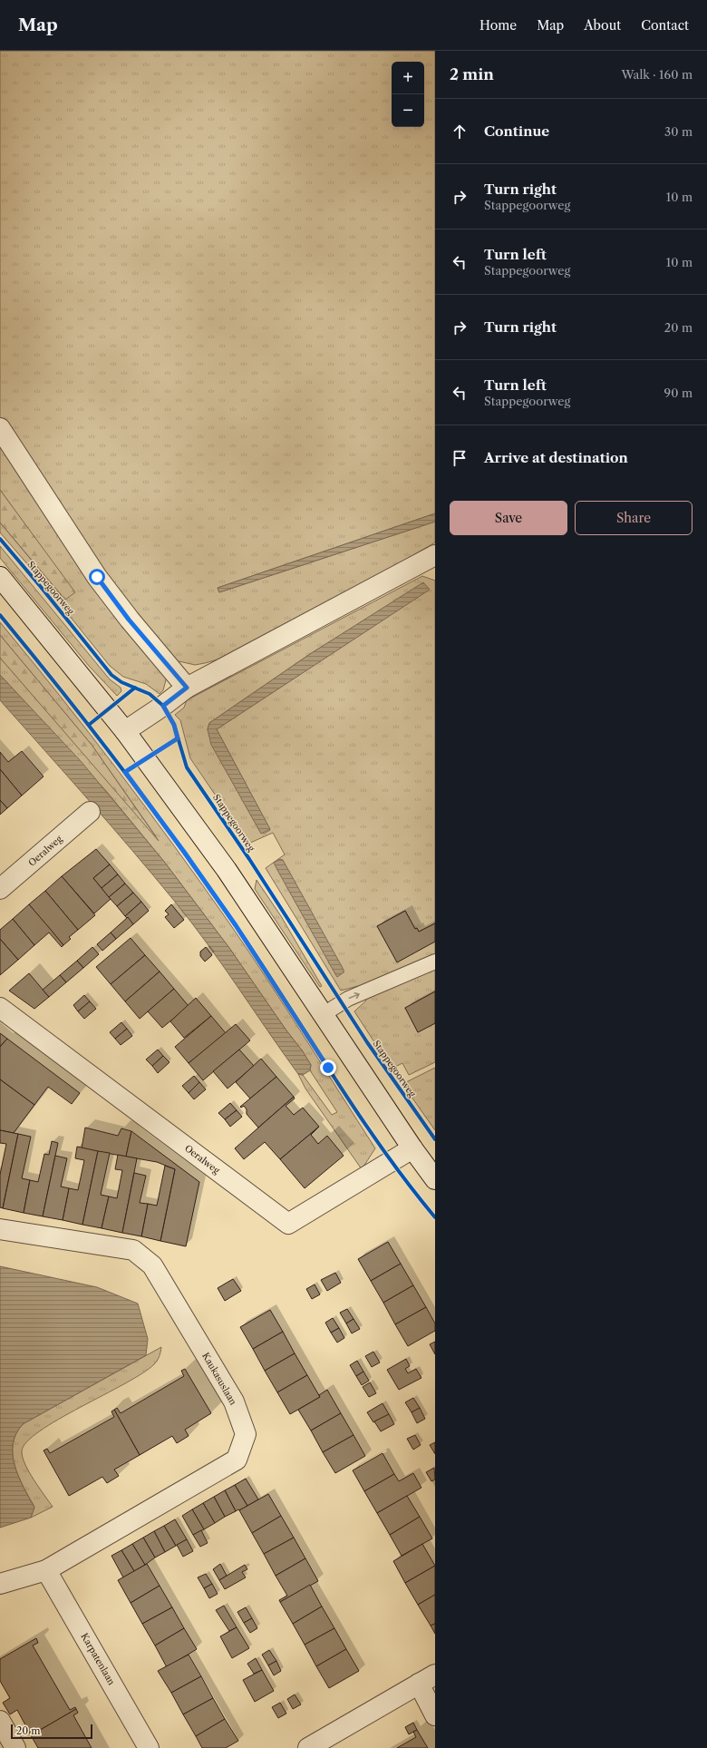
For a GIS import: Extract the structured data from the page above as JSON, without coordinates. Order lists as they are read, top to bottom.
{
  "streets": {
    "street": ["Oeralweg", "Kaukasuslaan", "Karpatenlaan"],
    "cycle path": ["Stappegoorweg"]
  },
  "crossings": [
    ["Kaukasuslaan", "Karpatenlaan"]
  ],
  "scale_bar": "20 m",
  "page": {
    "header": "Map",
    "nav": [
      "Home",
      "Map",
      "About",
      "Contact"
    ],
    "heading": ["2 min", "Walk · 160 m"],
    "map_buttons": ["+", "−"],
    "list": [
      ["Continue", "30 m"],
      ["Turn right", "Stappegoorweg", "10 m"],
      ["Turn left", "Stappegoorweg", "10 m"],
      ["Turn right", "20 m"],
      ["Turn left", "Stappegoorweg", "90 m"],
      "Arrive at destination"
    ],
    "buttons": ["Save", "Share"],
    "scale": "20 m"
  }
}
